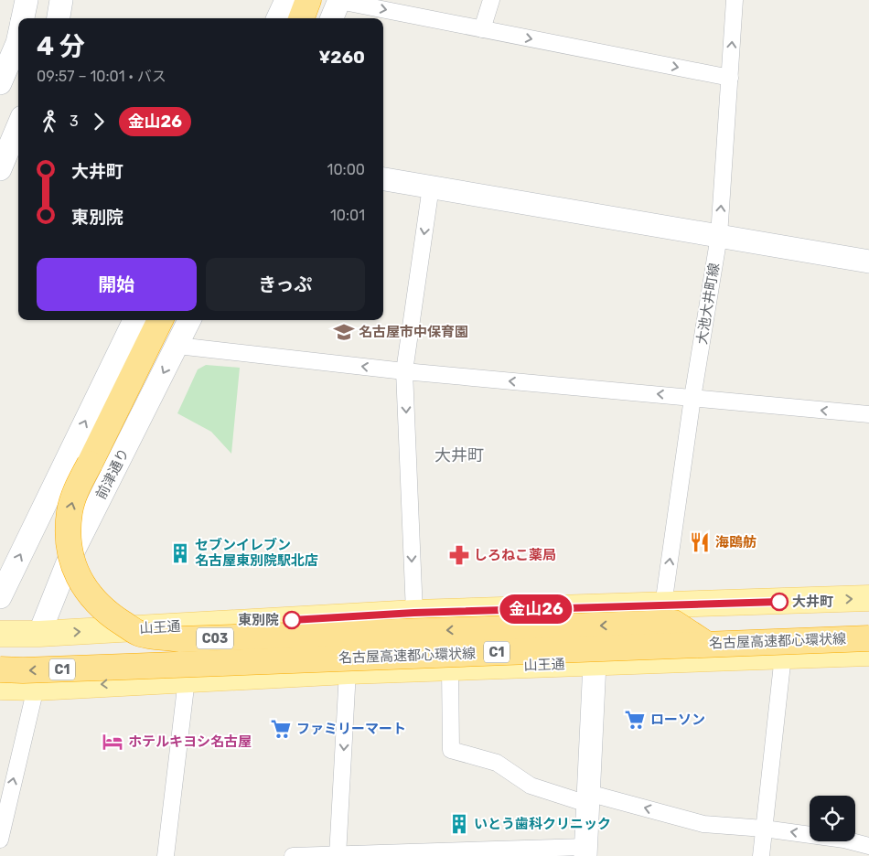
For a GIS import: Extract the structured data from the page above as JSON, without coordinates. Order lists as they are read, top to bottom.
{
  "streets": {
    "highway": ["C03", "名古屋高速都心環状線", "C1"],
    "main road": ["山王通"],
    "street": ["大池大井町線", "前津通り"]
  },
  "crossings": [
    ["大池大井町線", "山王通"],
    ["前津通り", "山王通"],
    ["C03", "名古屋高速都心環状線"]
  ],
  "one_way": ["大池大井町線", "名古屋高速都心環状線"],
  "districts": ["大井町"],
  "places": {
    "school or university": ["名古屋市中保育園"],
    "restaurant": ["海鴎舫"],
    "building": ["セブンイレブン 名古屋東別院駅北店", "いとう歯科クリニック"],
    "pharmacy": ["しろねこ薬局"],
    "other": ["大井町", "東別院"],
    "supermarket": ["ローソン", "ファミリーマート"],
    "hotel": ["ホテルキヨシ名古屋"]
  },
  "lines": ["bus line 金山26"],
  "page": {
    "on_map": "金山26",
    "heading": ["4 分", "09:57 – 10:01 · バス", "¥260"],
    "legs": ["3", "金山26"],
    "list": [
      {
        "name": "大井町",
        "value": "10:00"
      },
      {
        "name": "東別院",
        "value": "10:01"
      }
    ],
    "buttons": ["開始", "きっぷ"]
  }
}
